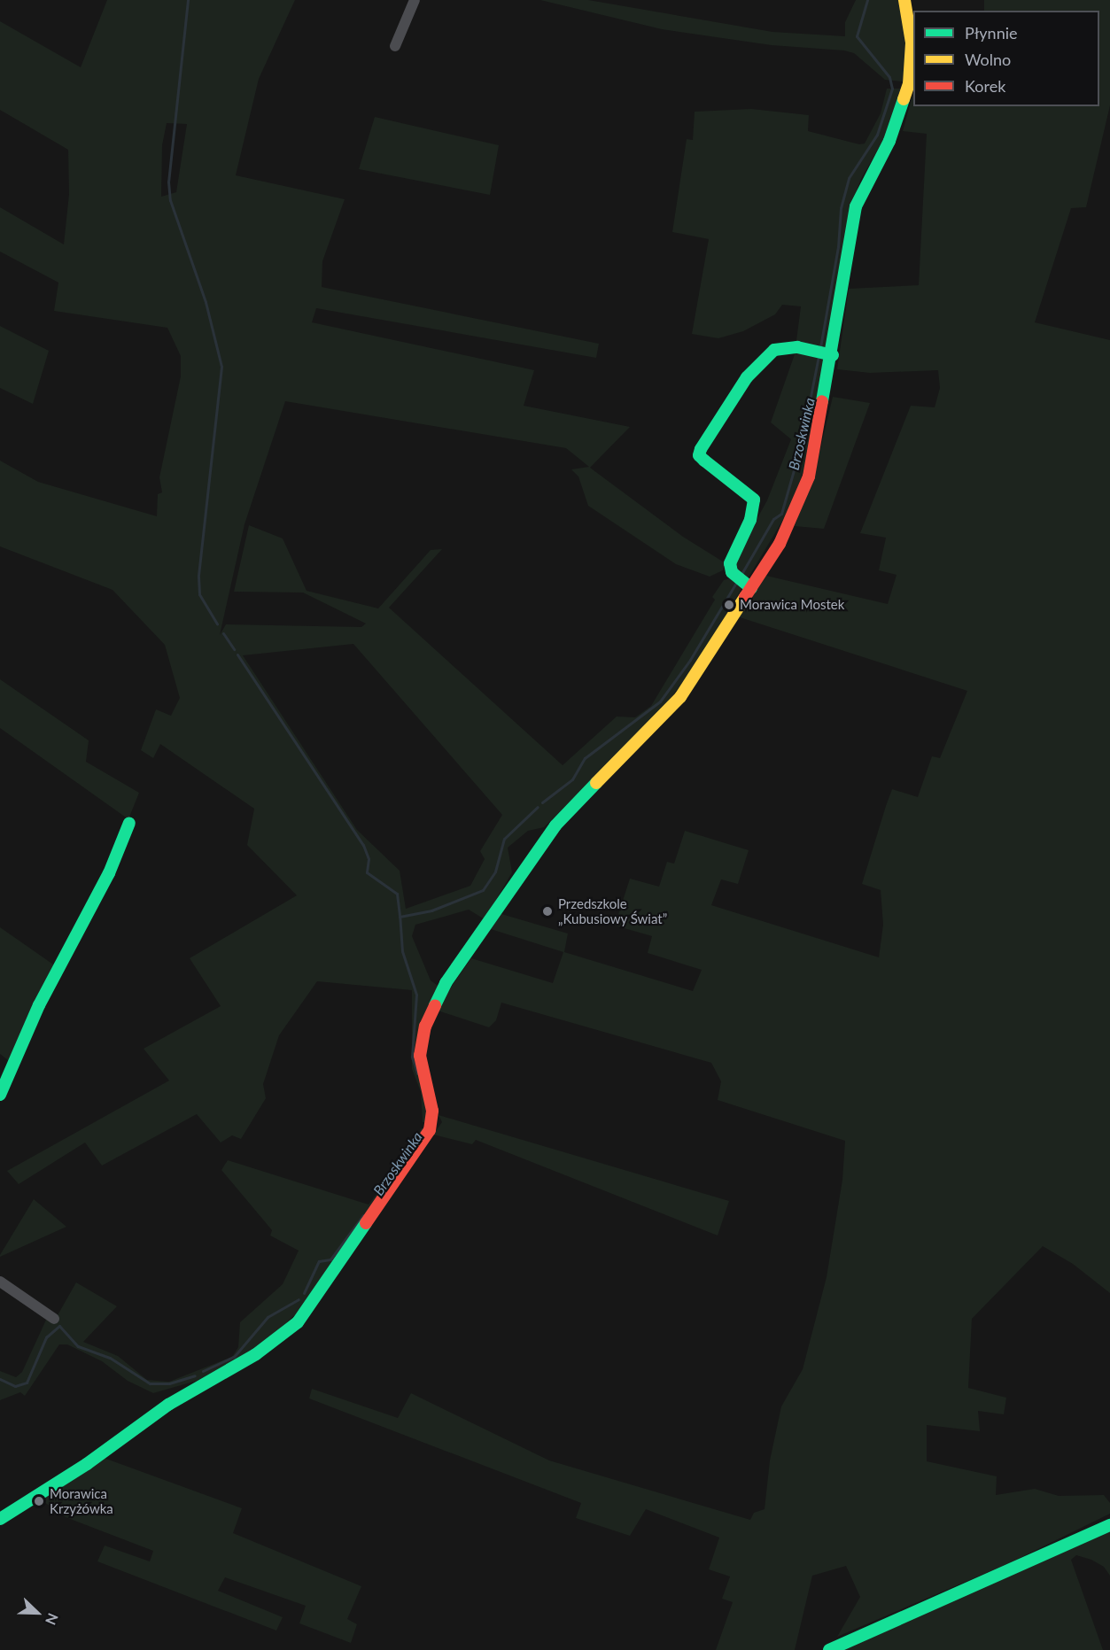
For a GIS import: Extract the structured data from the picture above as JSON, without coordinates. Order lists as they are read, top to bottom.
{
  "water": ["Brzoskwinka"],
  "places": ["Morawica Mostek", "Przedszkole „Kubusiowy Świat”", "Morawica Krzyżówka"],
  "legend": ["Płynnie", "Wolno", "Korek"],
  "north": "bottom right"
}
